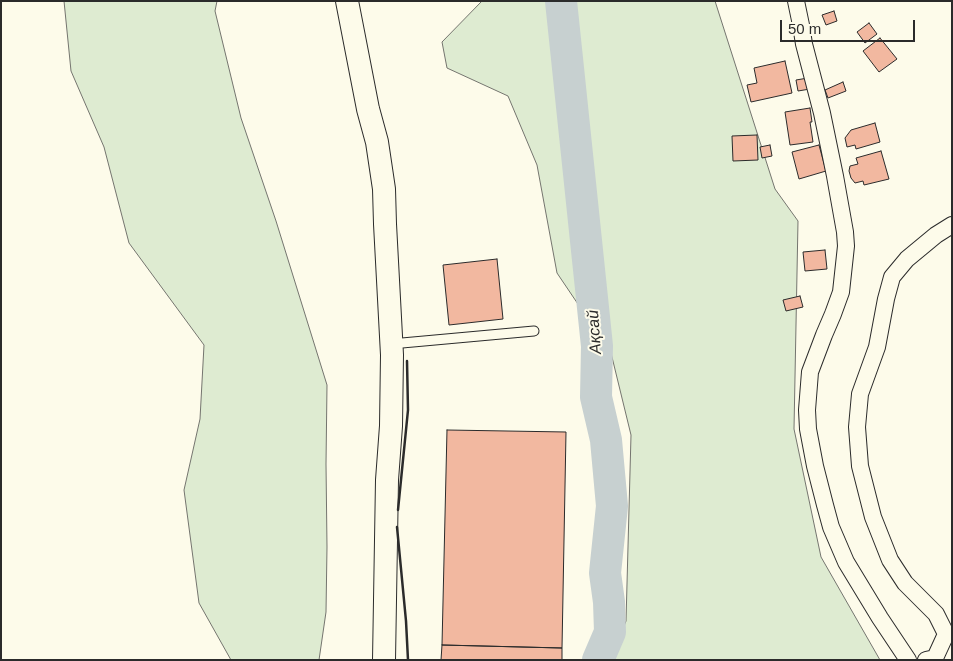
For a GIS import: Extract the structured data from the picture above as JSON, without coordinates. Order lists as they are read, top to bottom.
{
  "water": ["Ақсай"],
  "scale_bar": "50 m"
}
